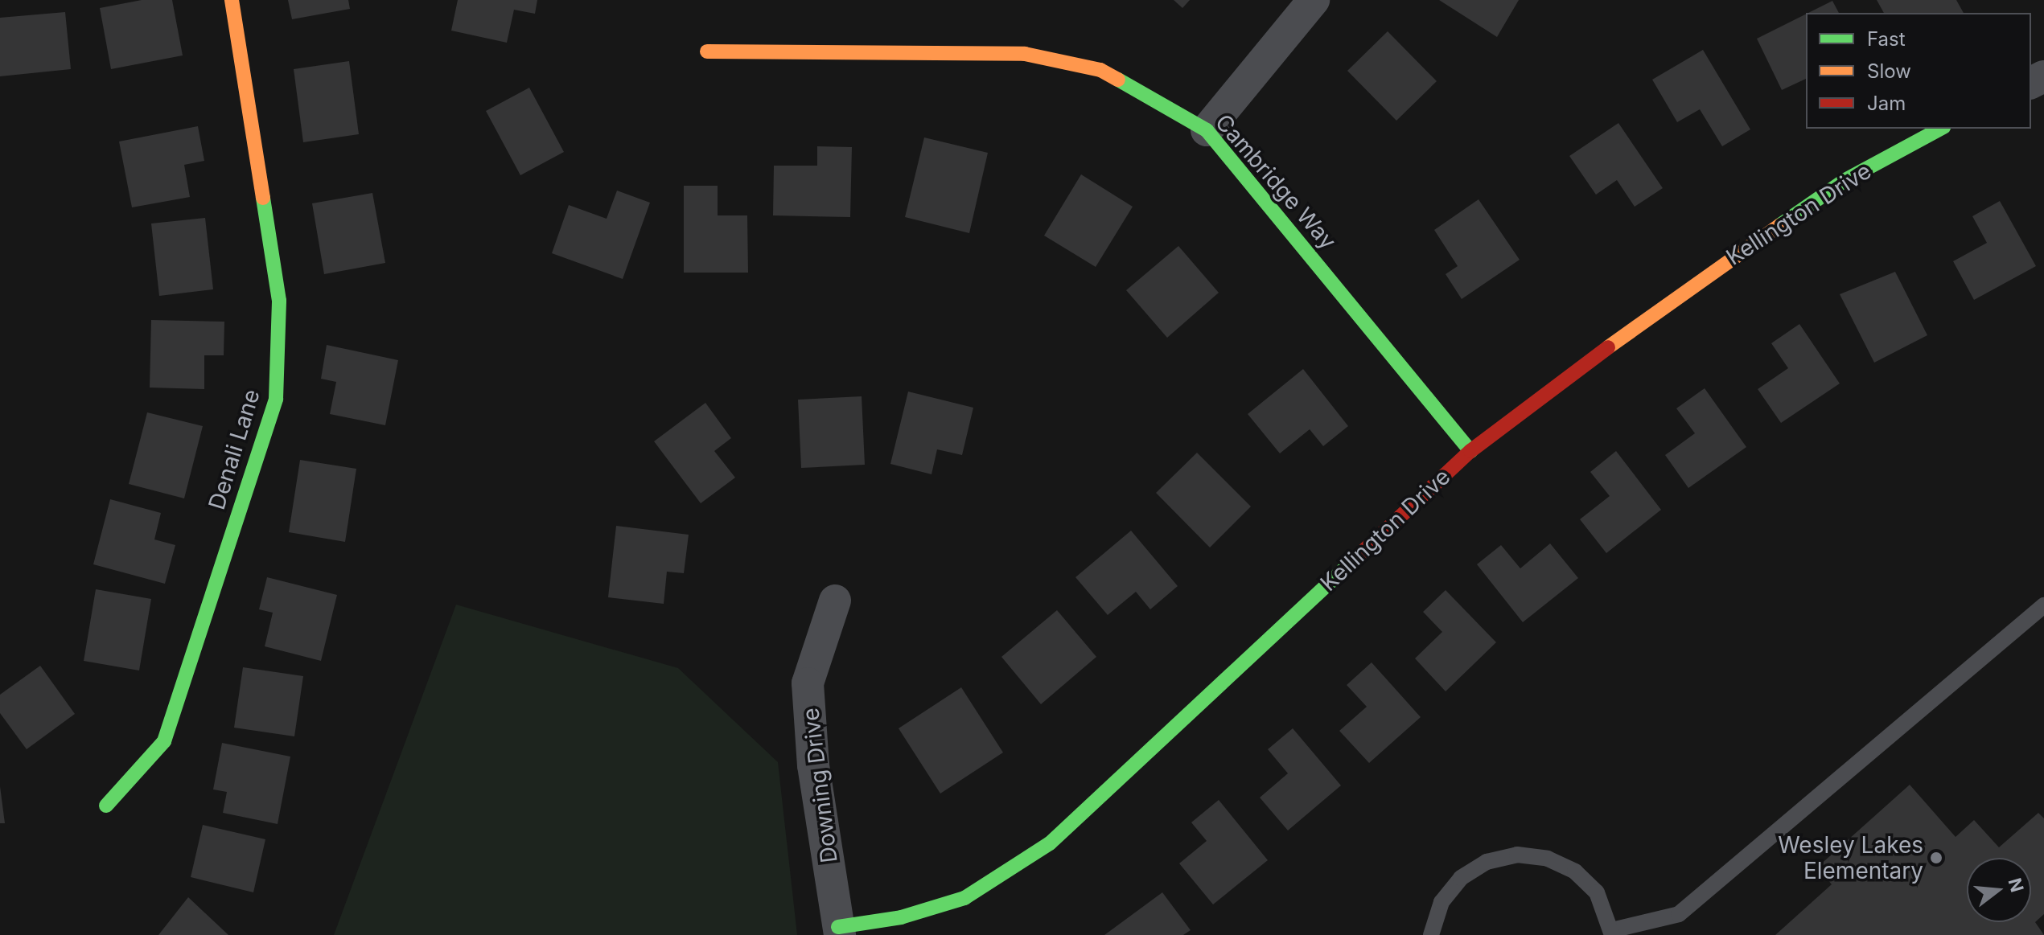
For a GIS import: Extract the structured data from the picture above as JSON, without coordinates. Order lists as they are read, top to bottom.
{
  "streets": {
    "street": [
      "Cambridge Way",
      "Kellington Drive",
      "Denali Lane",
      "Downing Drive"
    ]
  },
  "crossings": [
    ["Cambridge Way", "Kellington Drive"],
    ["Kellington Drive", "Downing Drive"]
  ],
  "places": ["Wesley Lakes Elementary"],
  "legend": ["Fast", "Slow", "Jam"],
  "north": "right"
}
